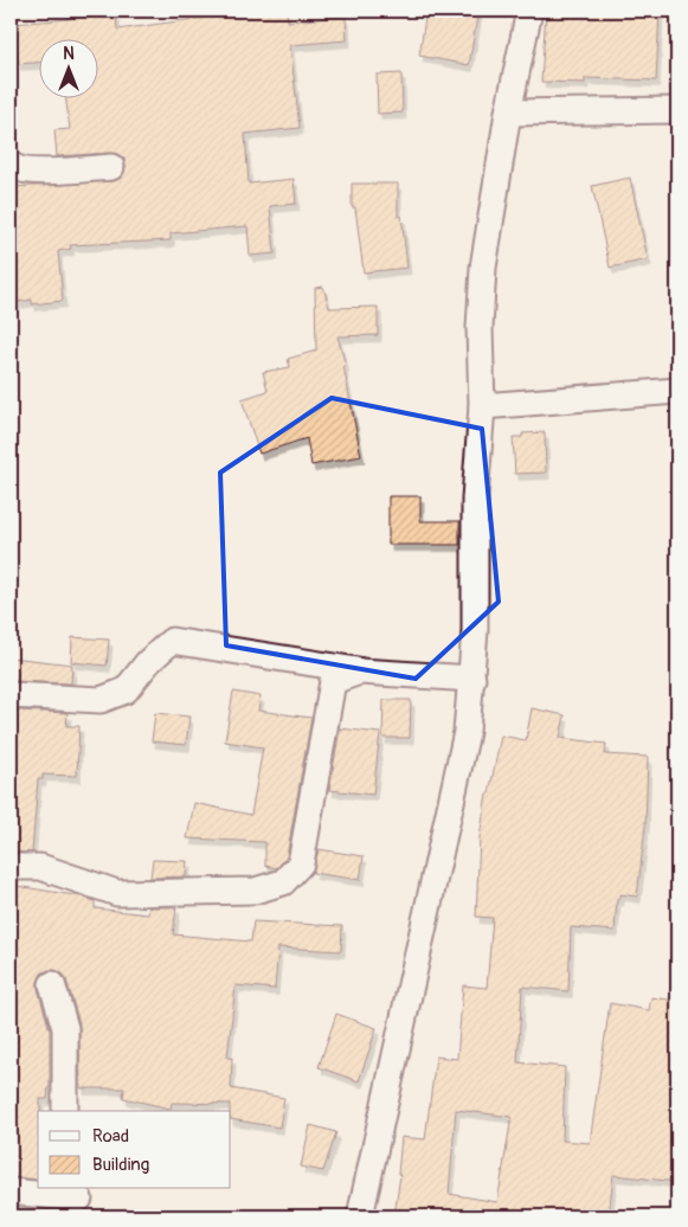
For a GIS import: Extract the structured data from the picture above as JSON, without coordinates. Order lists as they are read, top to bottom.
{
  "legend": ["Road", "Building"],
  "north": "top"
}
